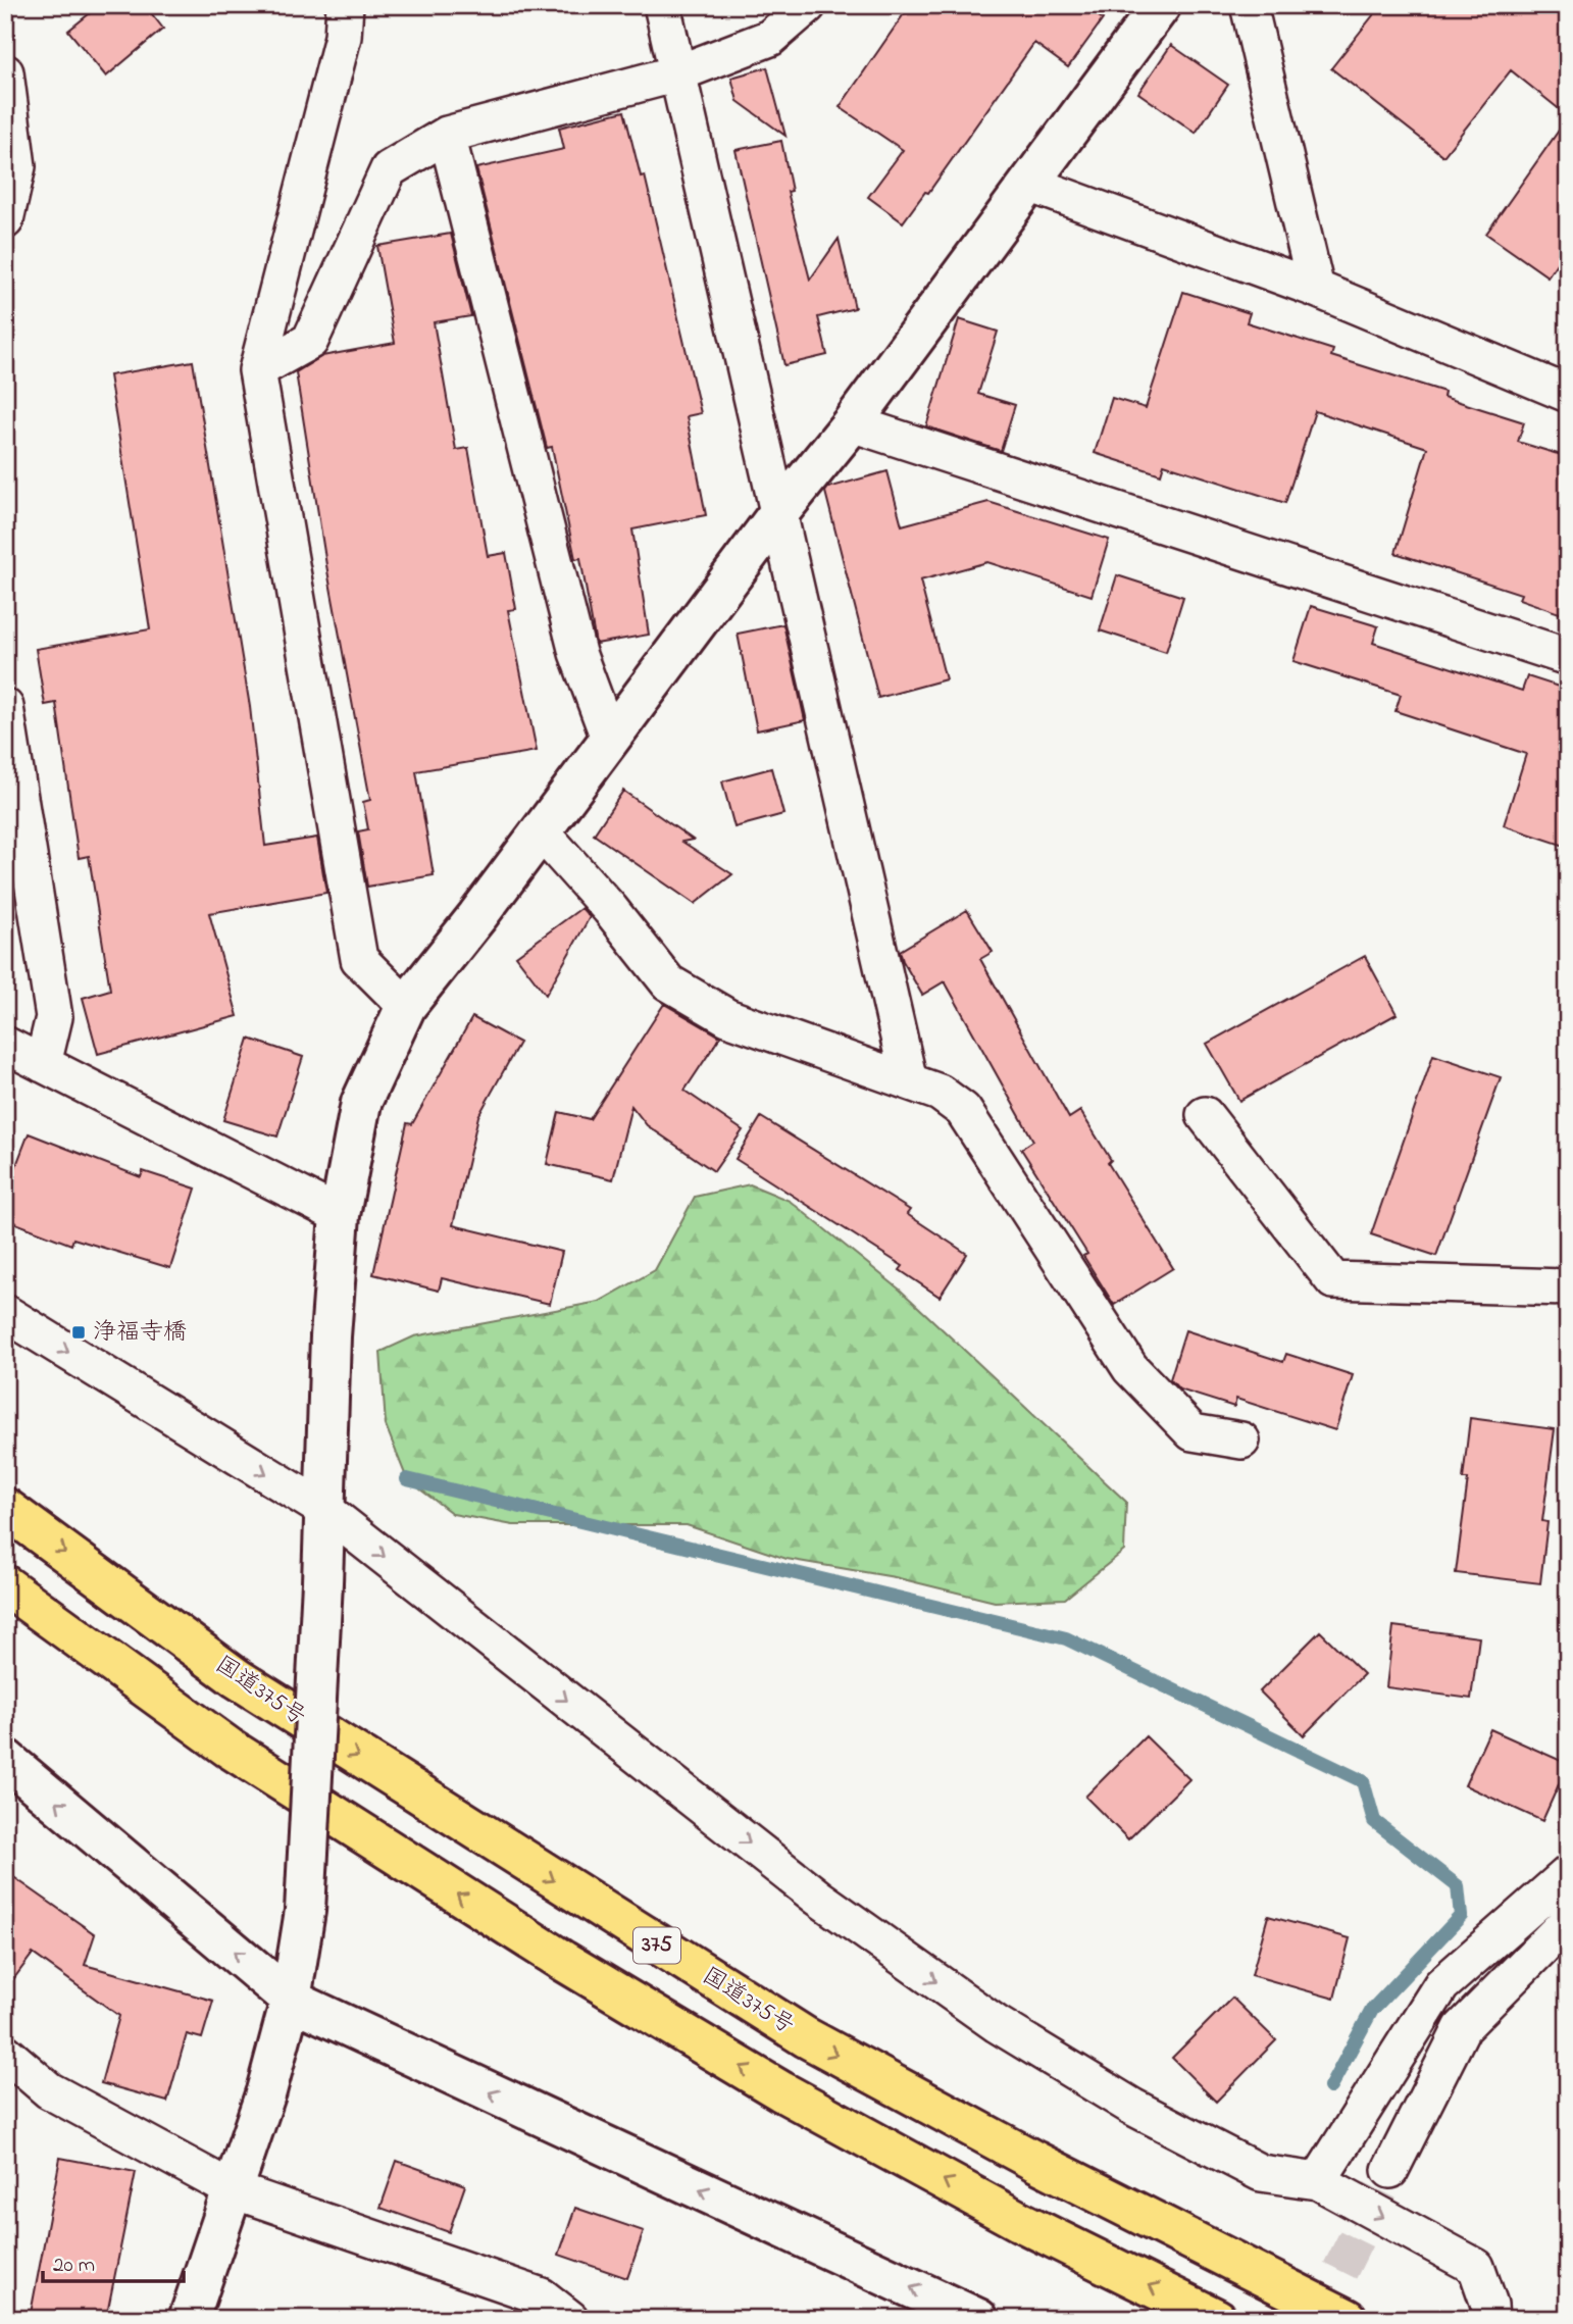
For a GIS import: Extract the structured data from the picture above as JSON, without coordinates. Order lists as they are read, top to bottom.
{
  "streets": {
    "highway": ["国道375号", "375"]
  },
  "places": {
    "transit": ["浄福寺橋"]
  },
  "scale_bar": "20 m"
}
